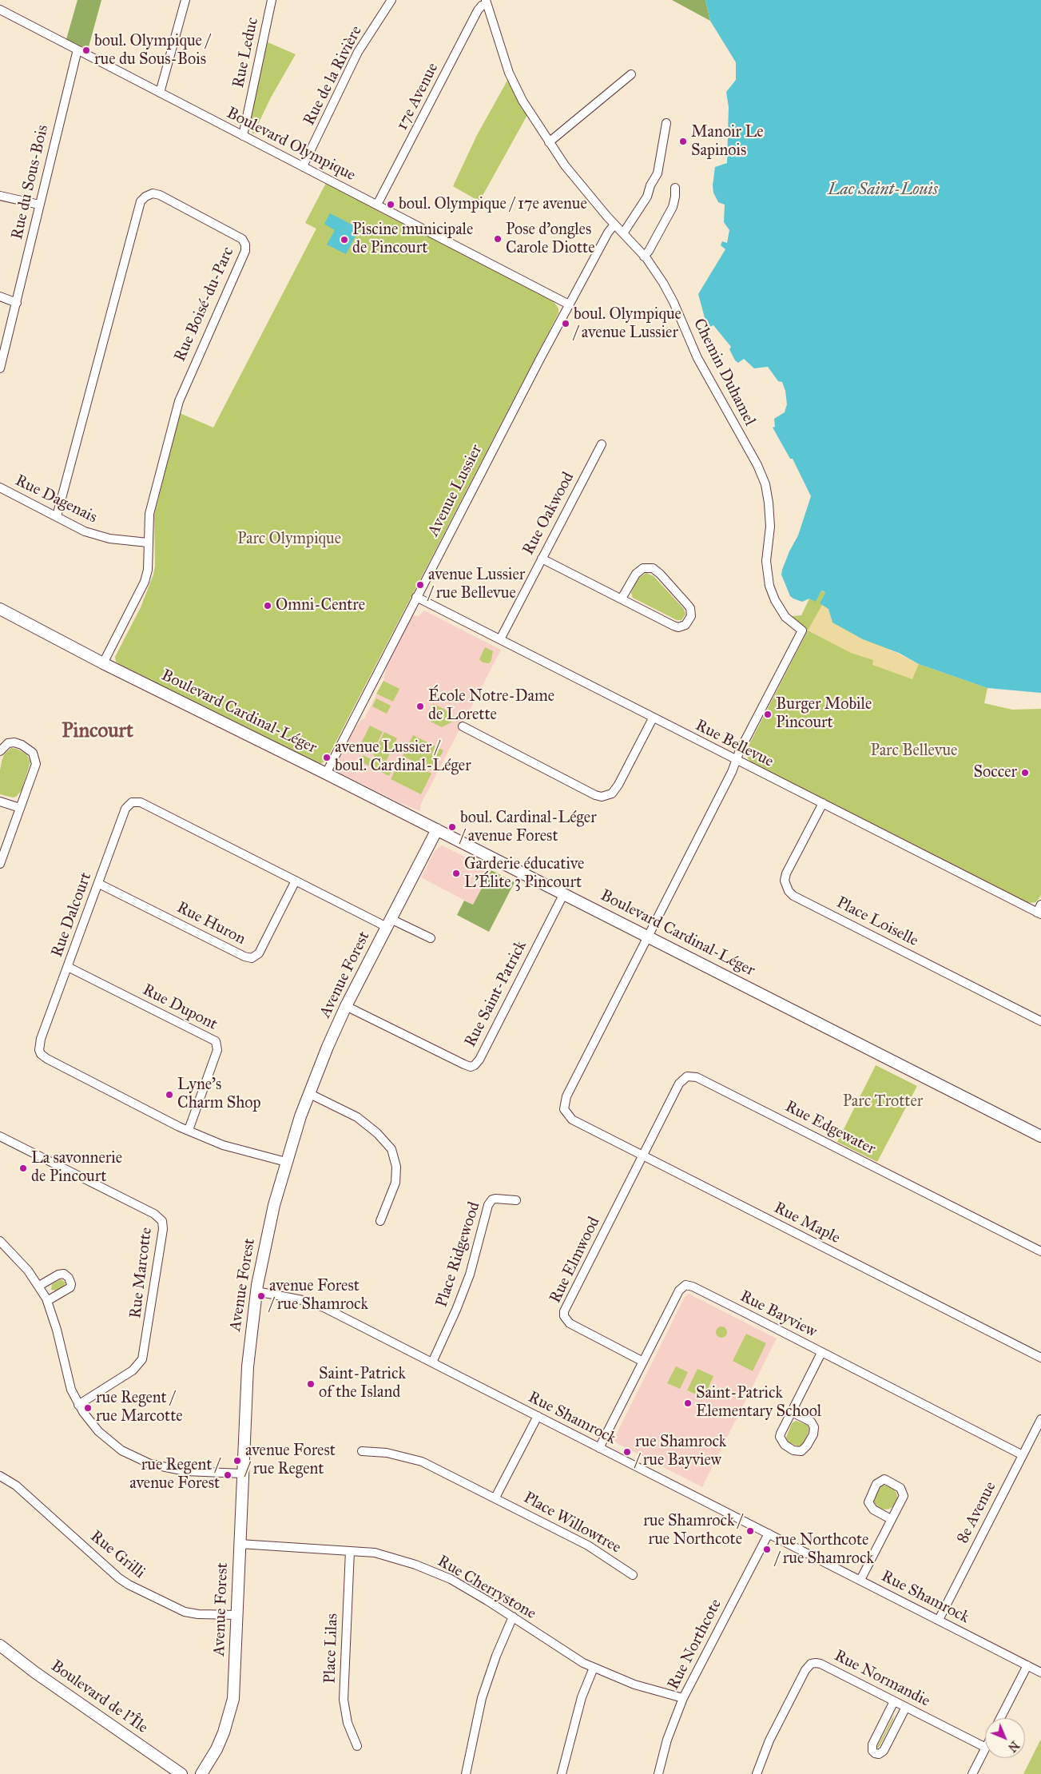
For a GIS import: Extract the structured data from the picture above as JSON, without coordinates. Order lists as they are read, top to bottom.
{
  "streets": {
    "street": [
      "Rue Leduc",
      "Rue de la Rivière",
      "17e Avenue",
      "Boulevard Olympique",
      "Rue du Sous-Bois",
      "Rue Boisé-du-Parc",
      "Chemin Duhamel",
      "Avenue Lussier",
      "Rue Dagenais",
      "Rue Oakwood",
      "Boulevard Cardinal-Léger",
      "Rue Bellevue",
      "Rue Dalcourt",
      "Place Loiselle",
      "Rue Huron",
      "Avenue Forest",
      "Rue Saint-Patrick",
      "Rue Dupont",
      "Rue Edgewater",
      "Rue Maple",
      "Place Ridgewood",
      "Rue Elmwood",
      "Rue Marcotte",
      "Rue Bayview",
      "Rue Shamrock",
      "8e Avenue",
      "Place Willowtree",
      "Rue Grilli",
      "Rue Cherrystone",
      "Rue Northcote",
      "Place Lilas",
      "Rue Normandie",
      "Boulevard de l'Île"
    ]
  },
  "crossings": [
    ["Rue Leduc", "Boulevard Olympique"],
    ["Rue de la Rivière", "Boulevard Olympique"],
    ["17e Avenue", "Boulevard Olympique"],
    ["17e Avenue", "Chemin Duhamel"],
    ["Boulevard Olympique", "Rue du Sous-Bois"],
    ["Boulevard Olympique", "Avenue Lussier"],
    ["Rue Boisé-du-Parc", "Rue Dagenais"],
    ["Rue Boisé-du-Parc", "Boulevard Cardinal-Léger"],
    ["Chemin Duhamel", "Avenue Lussier"],
    ["Chemin Duhamel", "Rue Bellevue"],
    ["Avenue Lussier", "Boulevard Cardinal-Léger"],
    ["Avenue Lussier", "Rue Bellevue"],
    ["Rue Oakwood", "Rue Bellevue"],
    ["Boulevard Cardinal-Léger", "Avenue Forest"],
    ["Boulevard Cardinal-Léger", "Rue Saint-Patrick"],
    ["Boulevard Cardinal-Léger", "Rue Maple"],
    ["Rue Bellevue", "Place Loiselle"],
    ["Rue Dalcourt", "Rue Huron"],
    ["Rue Dalcourt", "Avenue Forest"],
    ["Rue Dalcourt", "Rue Dupont"],
    ["Avenue Forest", "Rue Saint-Patrick"],
    ["Avenue Forest", "Rue Shamrock"],
    ["Avenue Forest", "Rue Grilli"],
    ["Avenue Forest", "Rue Cherrystone"],
    ["Rue Edgewater", "Rue Maple"],
    ["Rue Edgewater", "Rue Elmwood"],
    ["Rue Maple", "Rue Elmwood"],
    ["Place Ridgewood", "Rue Shamrock"],
    ["Rue Elmwood", "Rue Bayview"],
    ["Rue Bayview", "Rue Shamrock"],
    ["Rue Bayview", "8e Avenue"],
    ["Rue Shamrock", "8e Avenue"],
    ["Rue Shamrock", "Rue Northcote"],
    ["Rue Cherrystone", "Rue Northcote"],
    ["Rue Cherrystone", "Place Lilas"]
  ],
  "districts": ["Pincourt"],
  "water": ["Lac Saint-Louis"],
  "parks": ["Parc Olympique", "Parc Bellevue", "Parc Trotter"],
  "places": [
    "boul. Olympique / rue du Sous-Bois",
    "Manoir Le Sapinois",
    "boul. Olympique / 17e avenue",
    "Pose d'ongles Carole Diotte",
    "Piscine municipale de Pincourt",
    "boul. Olympique / avenue Lussier",
    "avenue Lussier / rue Bellevue",
    "Omni-Centre",
    "École Notre-Dame de Lorette",
    "Burger Mobile Pincourt",
    "avenue Lussier / boul. Cardinal-Léger",
    "Soccer",
    "boul. Cardinal-Léger / avenue Forest",
    "Garderie éducative L'Élite 3 Pincourt",
    "Lyne's Charm Shop",
    "La savonnerie de Pincourt",
    "avenue Forest / rue Shamrock",
    "Saint-Patrick of the Island",
    "Saint-Patrick Elementary School",
    "rue Regent / rue Marcotte",
    "rue Shamrock / rue Bayview",
    "avenue Forest / rue Regent",
    "rue Regent / avenue Forest",
    "rue Shamrock / rue Northcote",
    "rue Northcote / rue Shamrock"
  ],
  "north": "bottom right"
}
